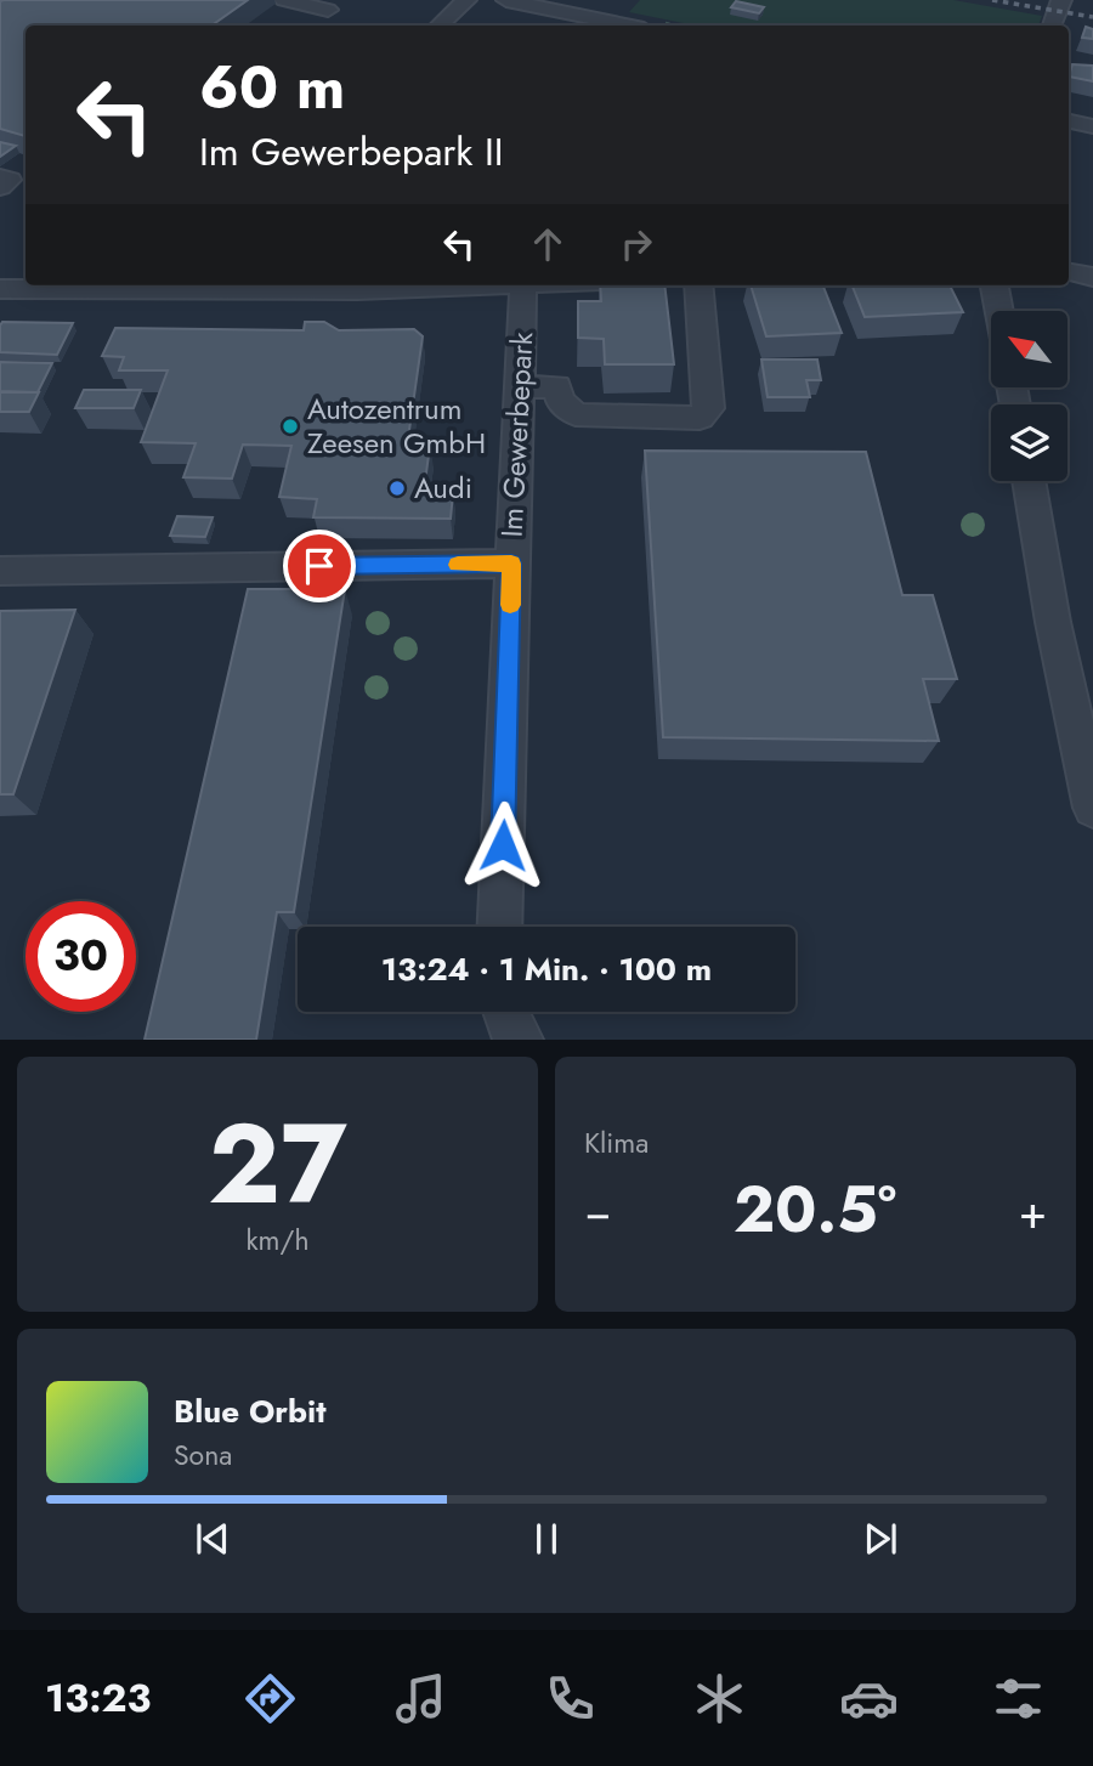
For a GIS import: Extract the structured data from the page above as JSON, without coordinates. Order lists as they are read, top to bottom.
{
  "streets": {
    "street": ["Im Gewerbepark"]
  },
  "places": ["Autozentrum Zeesen GmbH", "Audi"],
  "north": "top left",
  "page": {
    "turn": ["60 m", "Im Gewerbepark II"],
    "limit": "30",
    "trip": "13:24 · 1 Min. · 100 m",
    "tile": [
      ["27", "km/h"],
      "Klima"
    ],
    "heat": ["−", "20.5°", "+"],
    "song": ["Blue Orbit", "Sona"],
    "tabs": "13:23"
  }
}
